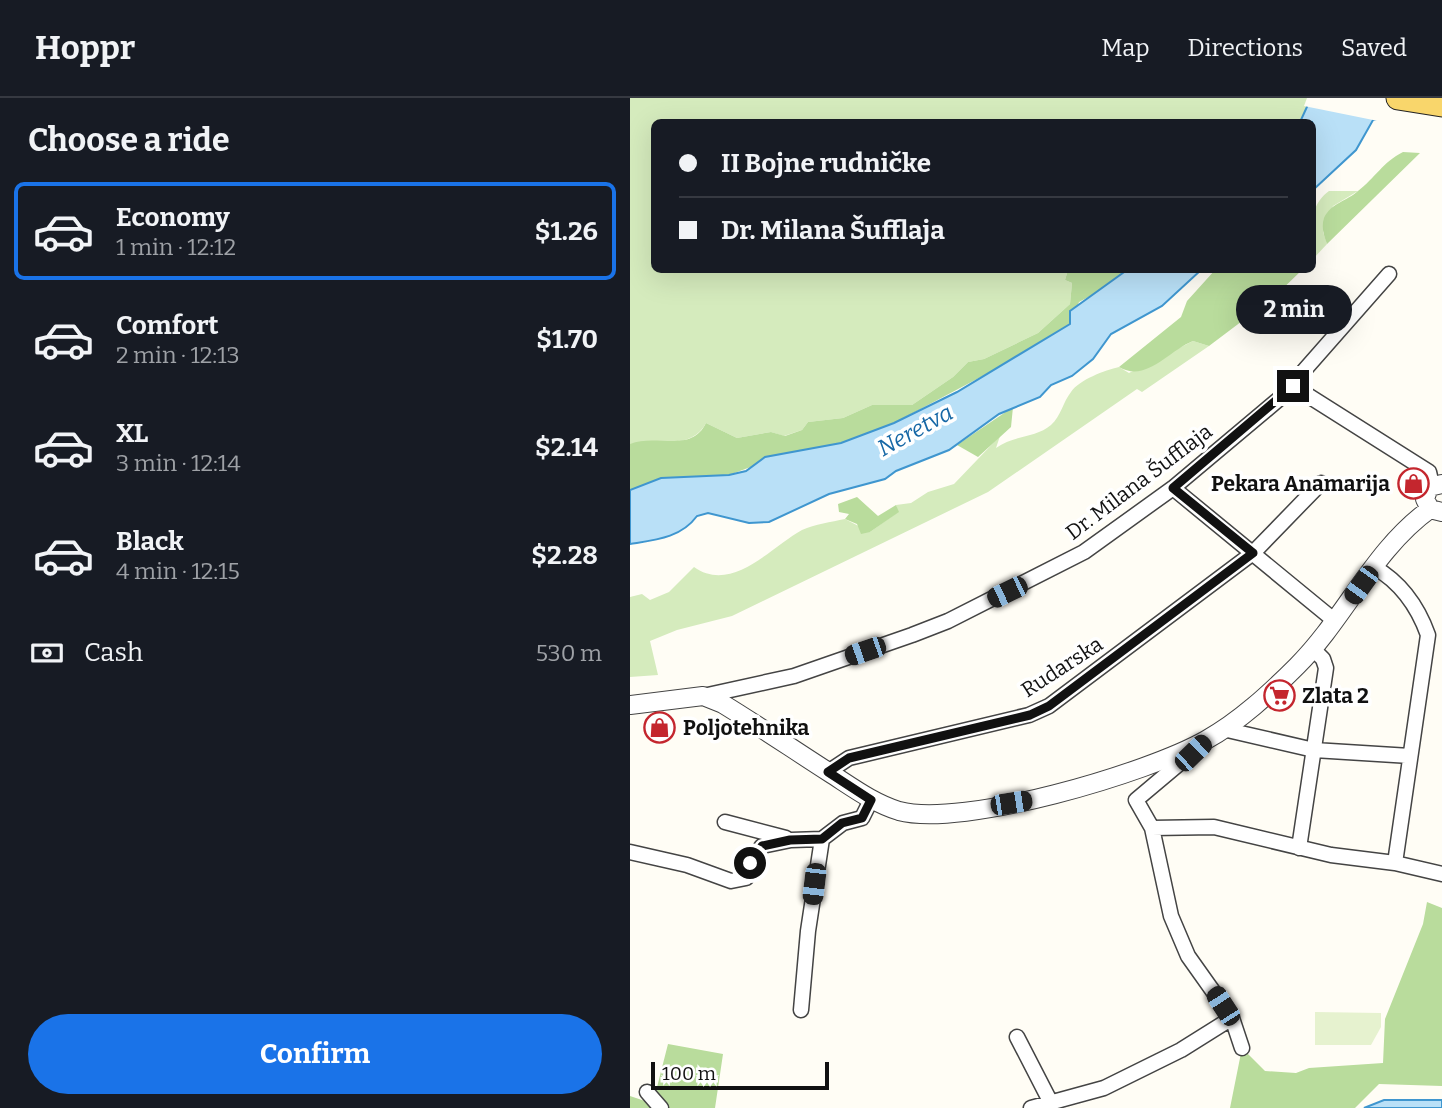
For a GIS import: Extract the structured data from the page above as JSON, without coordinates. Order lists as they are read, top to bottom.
{
  "streets": {
    "street": ["Dr. Milana Šufflaja", "Rudarska"]
  },
  "water": ["Neretva"],
  "places": {
    "shop": ["Pekara Anamarija", "Poljotehnika"],
    "supermarket": ["Zlata 2"]
  },
  "scale_bar": "100 m",
  "page": {
    "header": "Hoppr",
    "nav": ["Map", "Directions", "Saved"],
    "heading": "Choose a ride",
    "banner": ["II Bojne rudničke", "Dr. Milana Šufflaja"],
    "list": [
      {
        "name": "Economy",
        "note": "1 min · 12:12",
        "value": "$1.26"
      },
      {
        "name": "Comfort",
        "note": "2 min · 12:13",
        "value": "$1.70"
      },
      {
        "name": "XL",
        "note": "3 min · 12:14",
        "value": "$2.14"
      },
      {
        "name": "Black",
        "note": "4 min · 12:15",
        "value": "$2.28"
      }
    ],
    "bubble": "2 min",
    "pay": ["Cash", "530 m"],
    "buttons": "Confirm",
    "scale": "100 m"
  }
}
